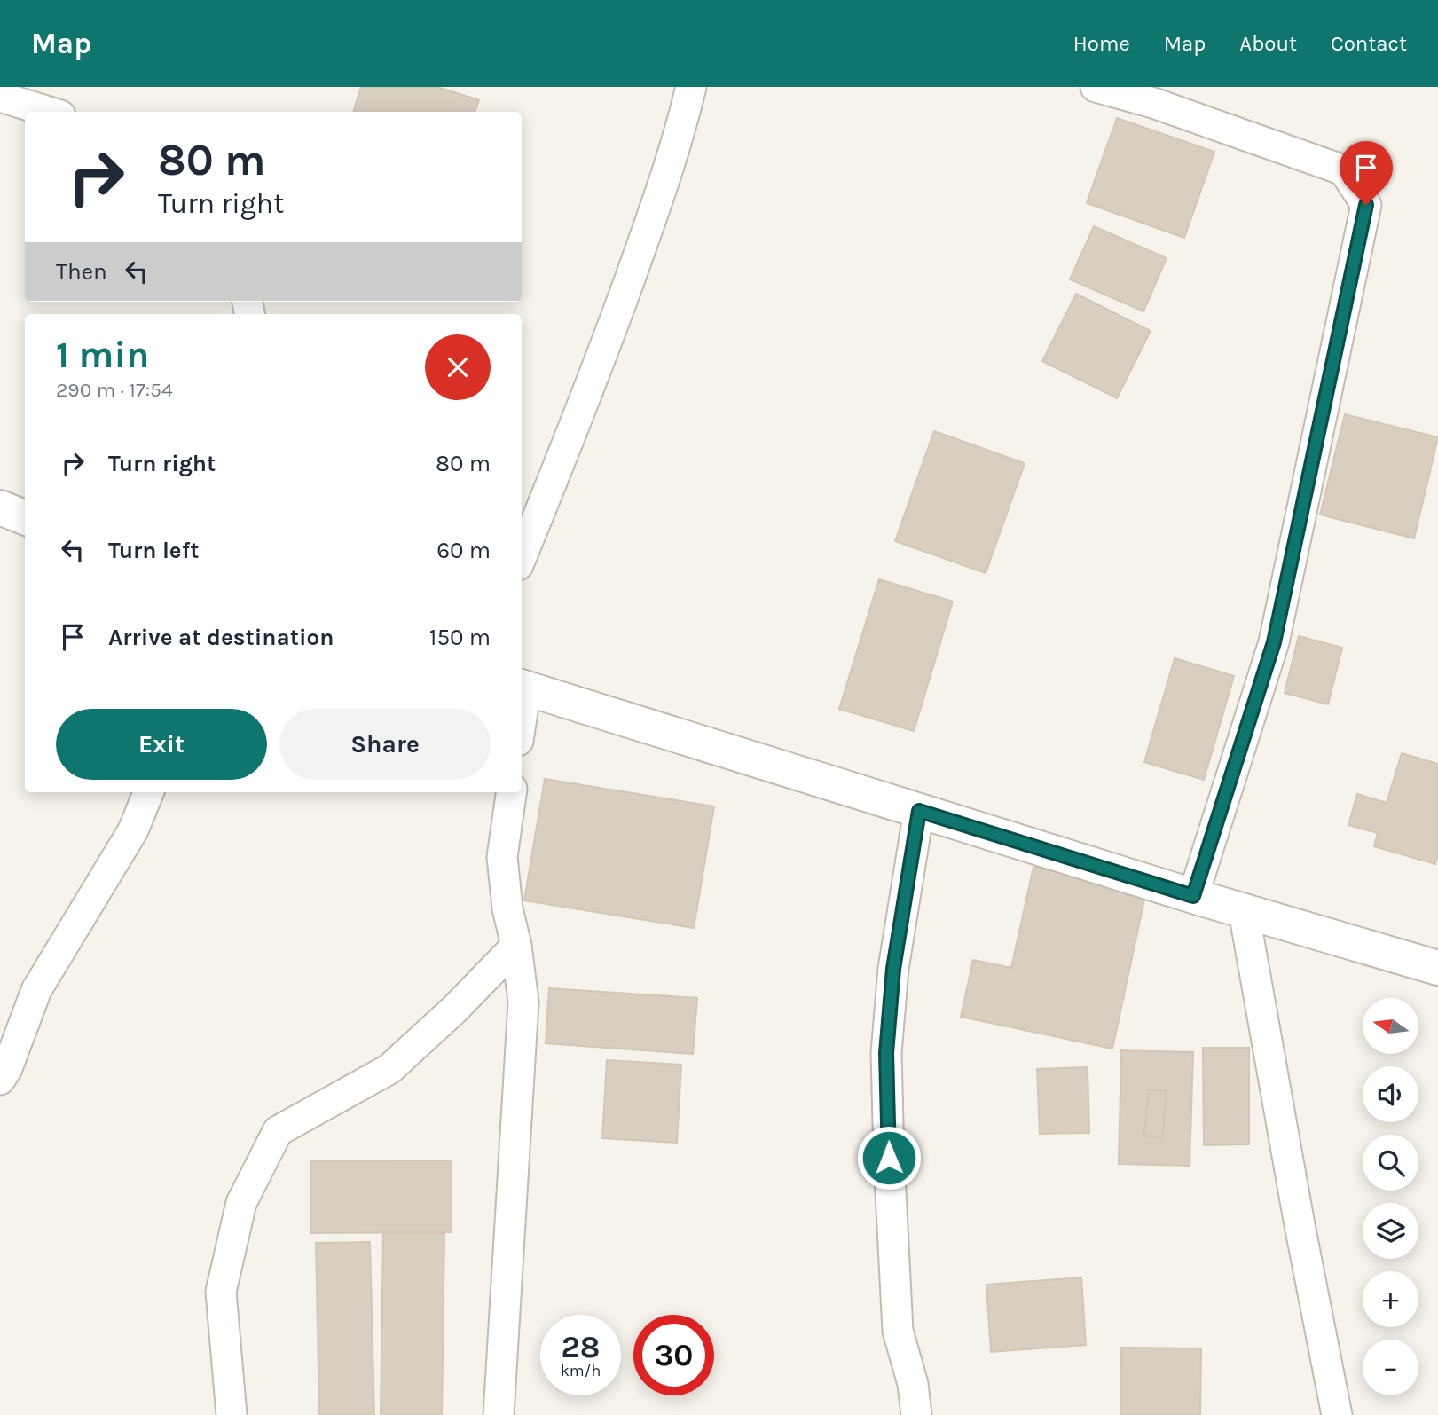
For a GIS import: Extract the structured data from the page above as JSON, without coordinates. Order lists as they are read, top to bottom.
{
  "north": "left",
  "page": {
    "header": "Map",
    "nav": [
      "Home",
      "Map",
      "About",
      "Contact"
    ],
    "turn": ["80 m", "Turn right"],
    "then": "Then",
    "heading": ["1 min", "290 m · 17:54"],
    "list": [
      {
        "name": "Turn right",
        "value": "80 m"
      },
      {
        "name": "Turn left",
        "value": "60 m"
      },
      {
        "name": "Arrive at destination",
        "value": "150 m"
      }
    ],
    "buttons": ["Exit", "Share"],
    "map_buttons": ["+", "−"],
    "speed": "28 km/h",
    "limit": "30"
  }
}
